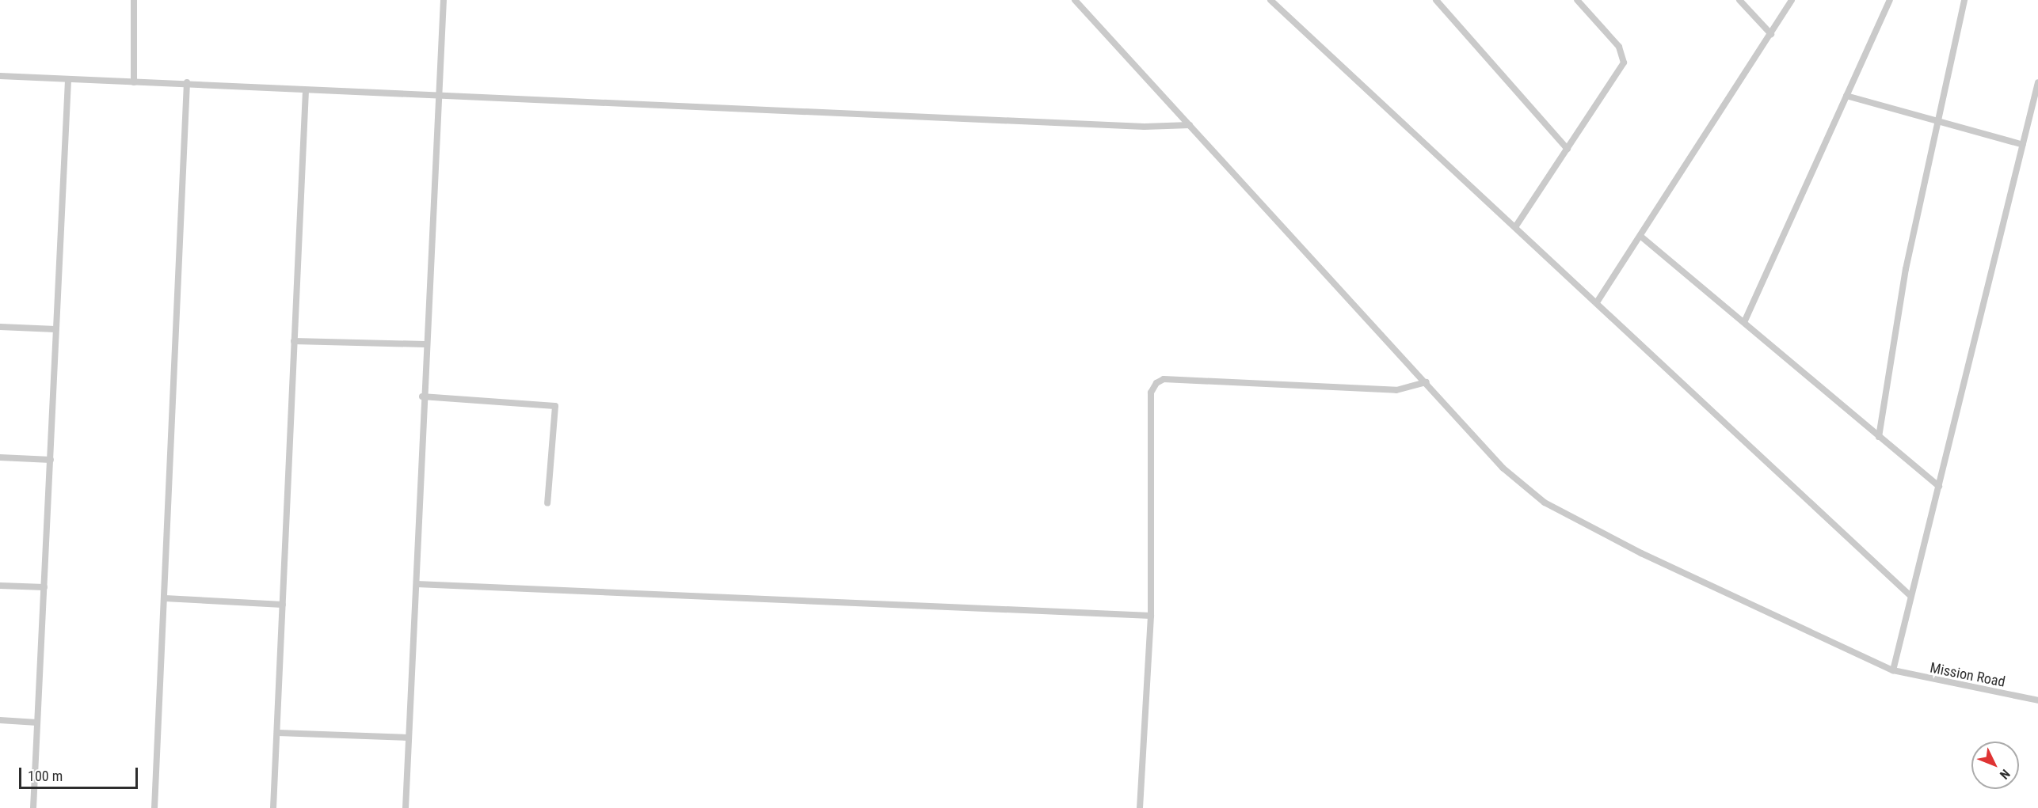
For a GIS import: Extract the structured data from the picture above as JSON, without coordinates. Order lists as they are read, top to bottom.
{
  "streets": {
    "street": ["Mission Road"]
  },
  "scale_bar": "100 m",
  "north": "bottom right"
}
